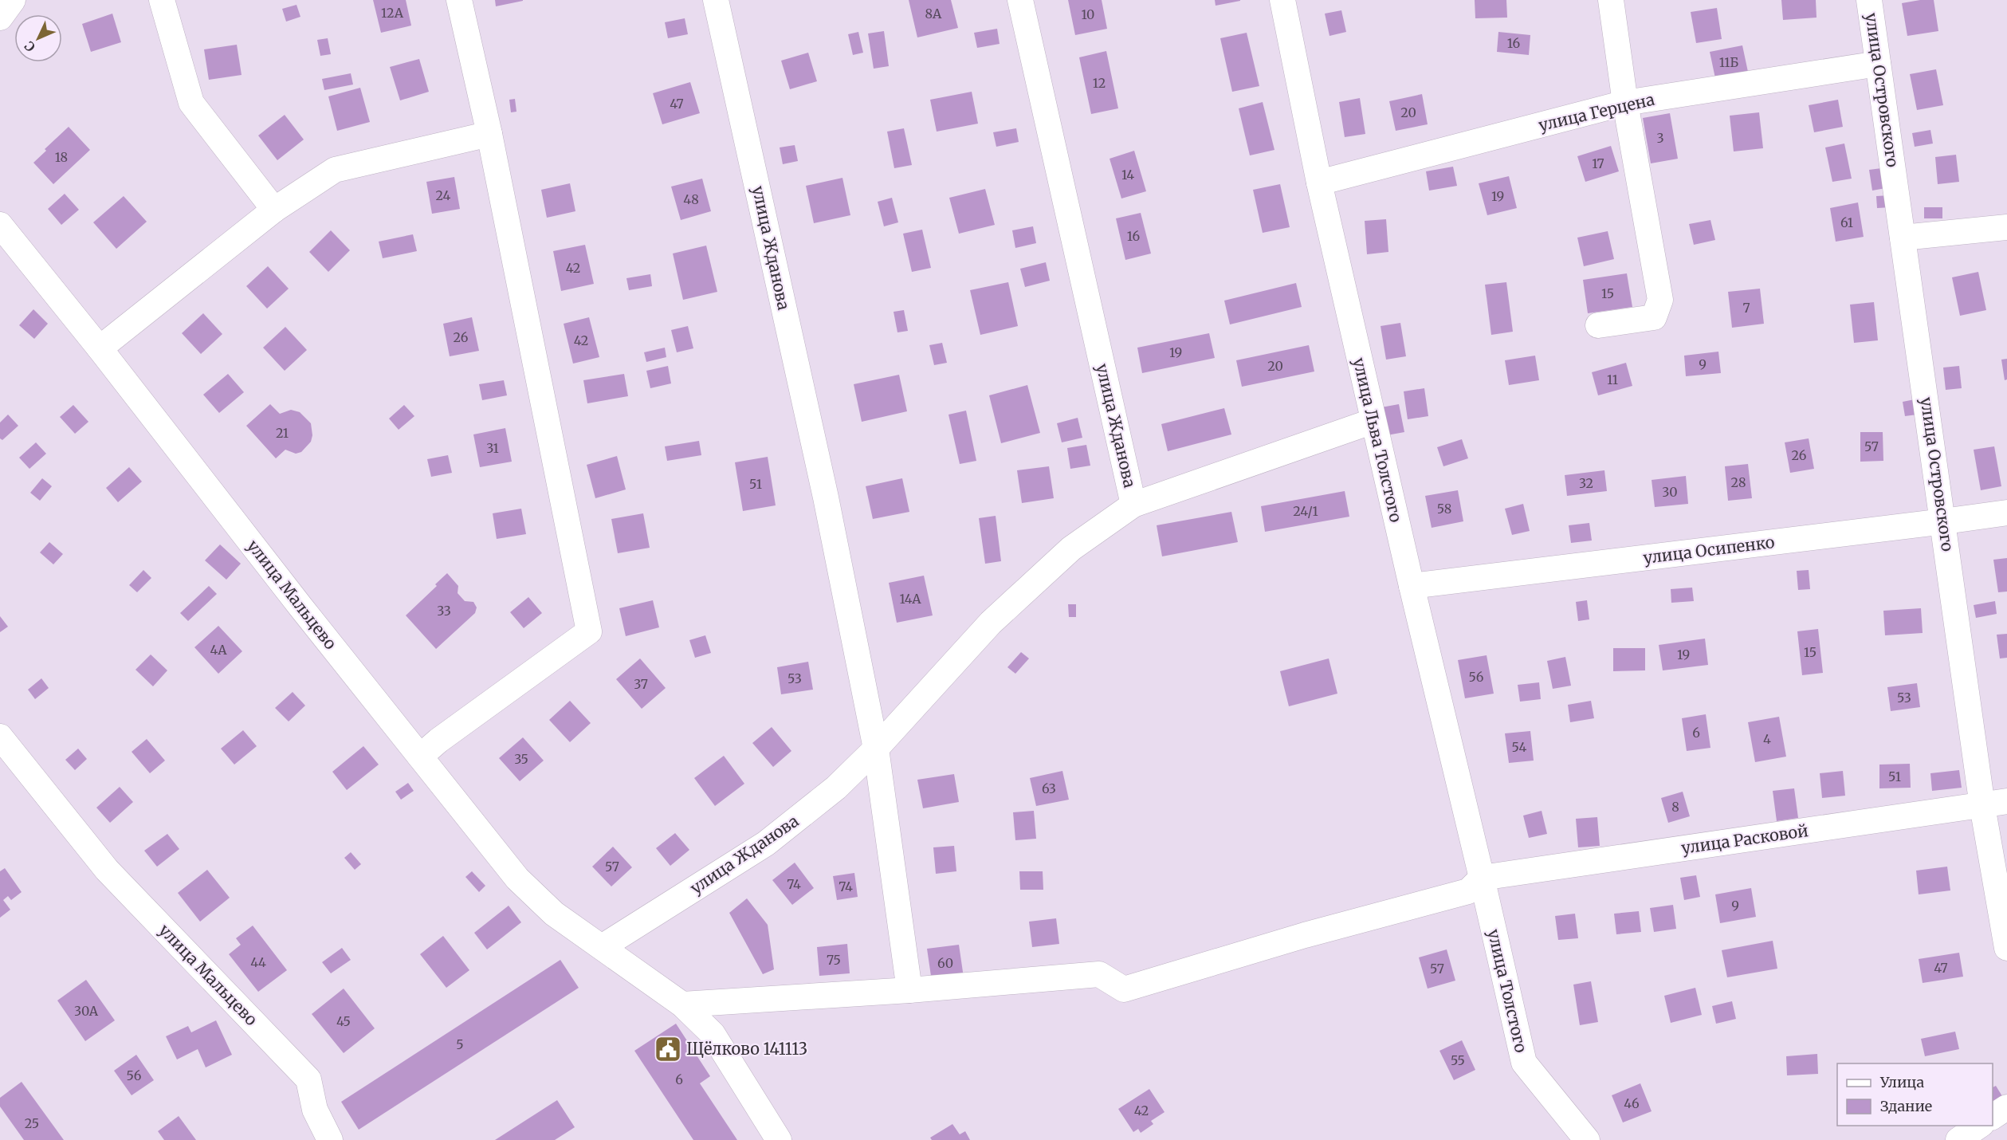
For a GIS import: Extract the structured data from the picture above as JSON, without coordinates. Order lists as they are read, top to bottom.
{
  "streets": {
    "street": [
      "улица Островского",
      "улица Герцена",
      "улица Жданова",
      "улица Льва Толстого",
      "улица Осипенко",
      "улица Мальцево",
      "улица Расковой",
      "улица Толстого"
    ]
  },
  "crossings": [
    ["улица Островского", "улица Герцена"],
    ["улица Островского", "улица Осипенко"],
    ["улица Островского", "улица Расковой"],
    ["улица Герцена", "улица Льва Толстого"],
    ["улица Жданова", "улица Мальцево"],
    ["улица Льва Толстого", "улица Осипенко"],
    ["улица Льва Толстого", "улица Расковой"],
    ["улица Льва Толстого", "улица Толстого"],
    ["улица Расковой", "улица Толстого"]
  ],
  "places": {
    "public building": ["Щёлково 141113"]
  },
  "house_numbers": [
    "12А",
    "8А",
    "10",
    "16",
    "11Б",
    "12",
    "47",
    "20",
    "3",
    "18",
    "17",
    "14",
    "24",
    "19",
    "48",
    "61",
    "16",
    "42",
    "15",
    "7",
    "26",
    "42",
    "19",
    "9",
    "20",
    "11",
    "21",
    "57",
    "31",
    "26",
    "28",
    "32",
    "51",
    "30",
    "58",
    "24/1",
    "14А",
    "33",
    "4А",
    "15",
    "19",
    "56",
    "53",
    "37",
    "53",
    "6",
    "4",
    "54",
    "35",
    "51",
    "63",
    "8",
    "57",
    "74",
    "74",
    "9",
    "75",
    "44",
    "60",
    "47",
    "57",
    "30А",
    "45",
    "5",
    "55",
    "56",
    "6",
    "46",
    "42",
    "25"
  ],
  "legend": ["Улица", "Здание"],
  "north": "bottom left"
}
